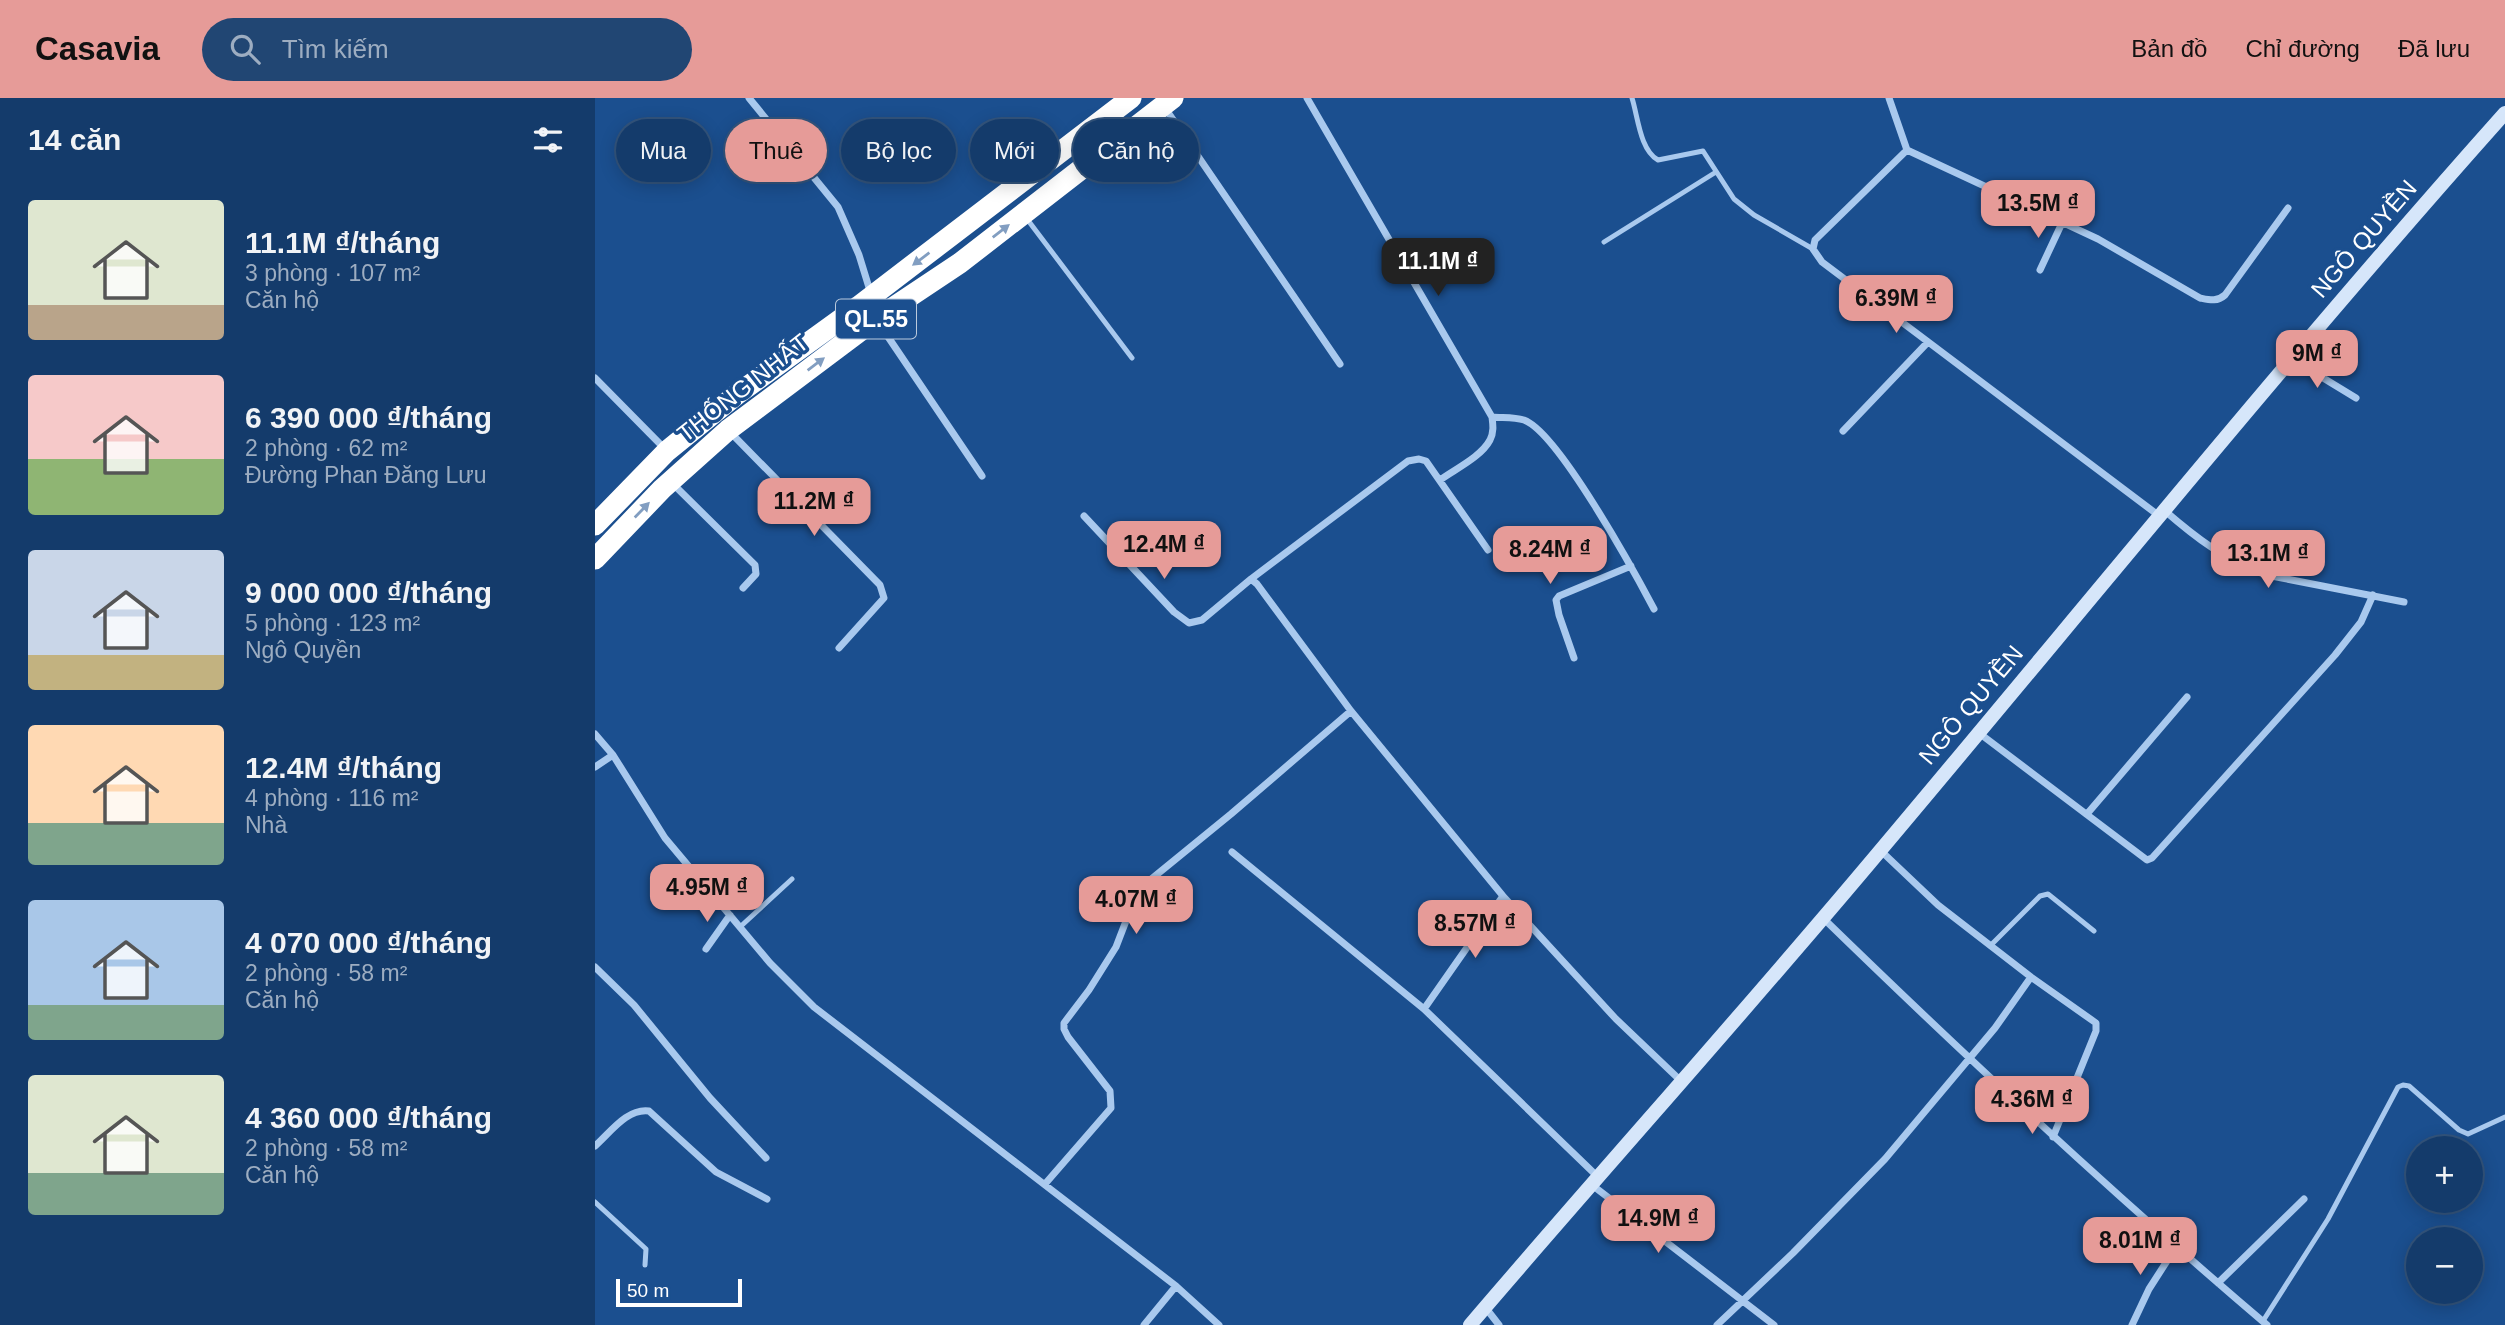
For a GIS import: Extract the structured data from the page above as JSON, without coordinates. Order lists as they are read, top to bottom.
{
  "streets": {
    "highway": ["QL.55", "THỐNG NHẤT"],
    "street": ["NGÔ QUYỀN"]
  },
  "scale_bar": "50 m",
  "page": {
    "header": "Casavia",
    "search": "Tìm kiếm",
    "nav": ["Bản đồ", "Chỉ đường", "Đã lưu"],
    "heading": "14 căn",
    "chip": [
      "Mua",
      "Thuê",
      "Bộ lọc",
      "Mới",
      "Căn hộ"
    ],
    "price": [
      "13.5M ₫",
      "11.1M ₫",
      "6.39M ₫",
      "9M ₫",
      "11.2M ₫",
      "12.4M ₫",
      "8.24M ₫",
      "13.1M ₫",
      "4.95M ₫",
      "4.07M ₫",
      "8.57M ₫",
      "4.36M ₫",
      "14.9M ₫",
      "8.01M ₫"
    ],
    "list": [
      {
        "name": "11.1M ₫/tháng",
        "note": "3 phòng · 107 m² · Căn hộ"
      },
      {
        "name": "6 390 000 ₫/tháng",
        "note": "2 phòng · 62 m² · Đường Phan Đăng Lưu"
      },
      {
        "name": "9 000 000 ₫/tháng",
        "note": "5 phòng · 123 m² · Ngô Quyền"
      },
      {
        "name": "12.4M ₫/tháng",
        "note": "4 phòng · 116 m² · Nhà"
      },
      {
        "name": "4 070 000 ₫/tháng",
        "note": "2 phòng · 58 m² · Căn hộ"
      },
      {
        "name": "4 360 000 ₫/tháng",
        "note": "2 phòng · 58 m² · Căn hộ"
      }
    ],
    "map_buttons": ["+", "−"],
    "scale": "50 m"
  }
}
